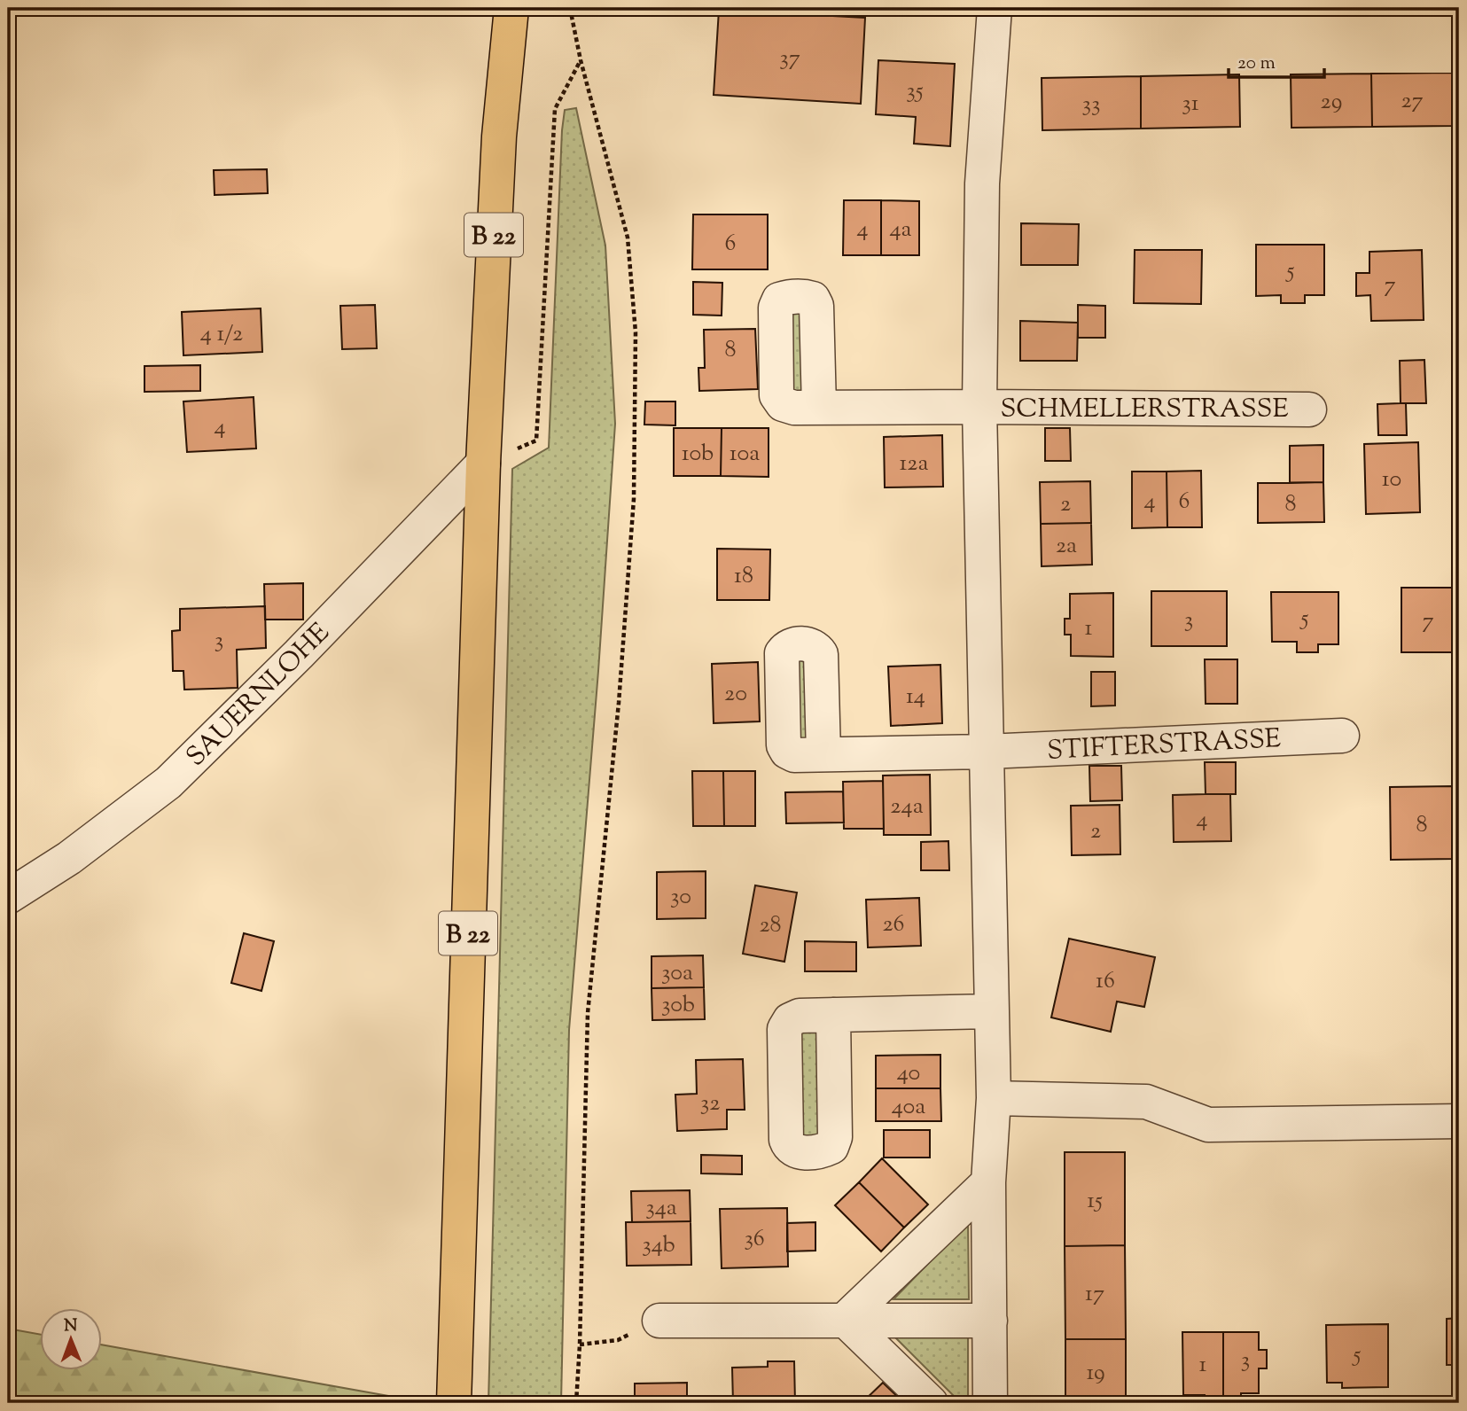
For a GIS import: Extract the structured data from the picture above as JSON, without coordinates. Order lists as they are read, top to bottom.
{
  "streets": {
    "main road": ["B 22"],
    "street": ["SCHMELLERSTRASSE", "SAUERNLOHE", "STIFTERSTRASSE"]
  },
  "crossings": [
    ["B 22", "SAUERNLOHE"]
  ],
  "house_numbers": [
    "37",
    "35",
    "27",
    "29",
    "31",
    "33",
    "4",
    "4a",
    "6",
    "5",
    "7",
    "4 1/2",
    "8",
    "4",
    "10b",
    "10a",
    "12a",
    "10",
    "4",
    "6",
    "2",
    "8",
    "2a",
    "18",
    "5",
    "3",
    "7",
    "1",
    "3",
    "20",
    "14",
    "24a",
    "4",
    "8",
    "2",
    "30",
    "26",
    "28",
    "30a",
    "16",
    "30b",
    "40",
    "32",
    "40a",
    "15",
    "34a",
    "36",
    "34b",
    "17",
    "5",
    "3",
    "1",
    "19"
  ],
  "scale_bar": "20 m",
  "north": "top"
}
